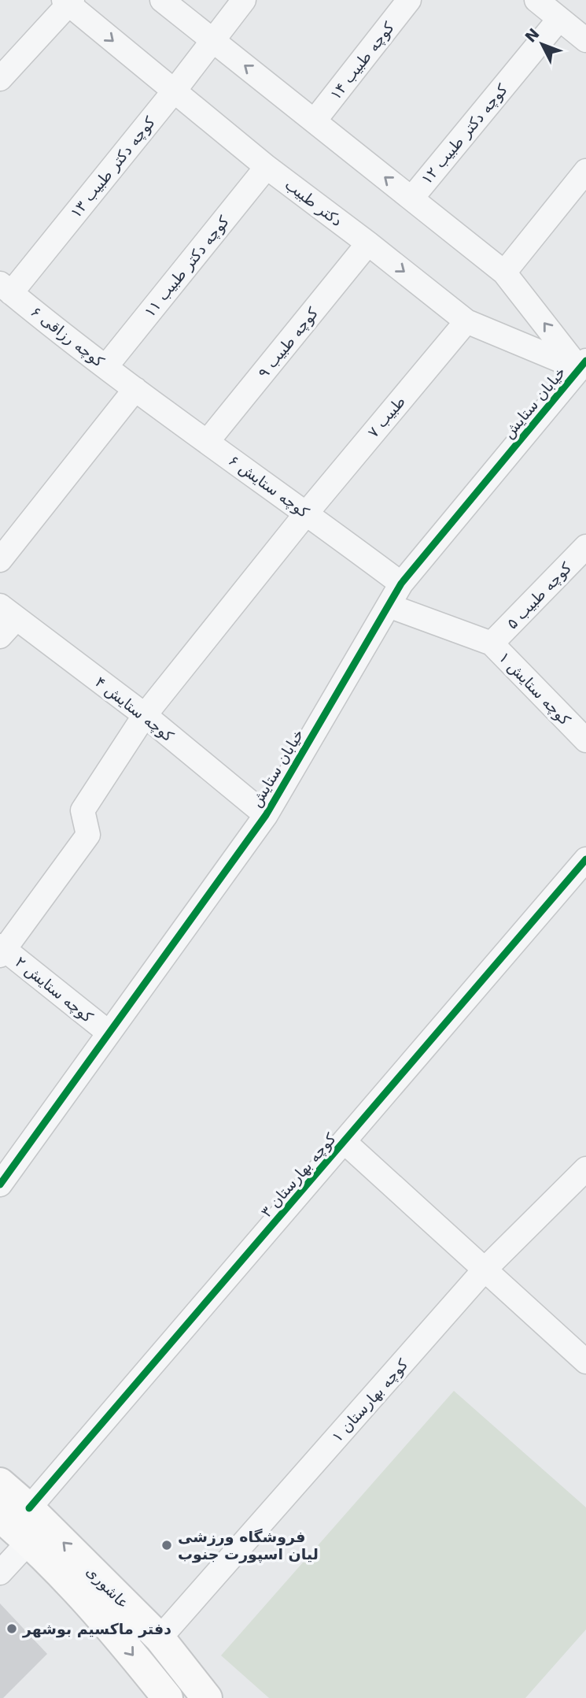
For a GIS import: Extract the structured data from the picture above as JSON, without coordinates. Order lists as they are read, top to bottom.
{
  "streets": {
    "street": [
      "کوچه طبیب ۱۴",
      "کوچه دکتر طبیب ۱۲",
      "کوچه دکتر طبیب ۱۳",
      "دکتر طبیب",
      "کوچه دکتر طبیب ۱۱",
      "کوچه رزاقی ۶",
      "کوچه طبیب ۹",
      "خیابان ستایش",
      "طبیب ۷",
      "کوچه ستایش ۶",
      "کوچه طبیب ۵",
      "کوچه ستایش ۱",
      "کوچه ستایش ۴",
      "کوچه ستایش ۲",
      "کوچه بهارستان ۳",
      "کوچه بهارستان ۱",
      "عاشوری"
    ]
  },
  "crossings": [
    ["کوچه دکتر طبیب ۱۳", "دکتر طبیب"],
    ["کوچه دکتر طبیب ۱۳", "کوچه رزاقی ۶"],
    ["دکتر طبیب", "کوچه دکتر طبیب ۱۱"],
    ["دکتر طبیب", "کوچه طبیب ۹"],
    ["دکتر طبیب", "خیابان ستایش"],
    ["دکتر طبیب", "طبیب ۷"],
    ["کوچه دکتر طبیب ۱۱", "کوچه رزاقی ۶"],
    ["کوچه رزاقی ۶", "کوچه ستایش ۶"],
    ["کوچه طبیب ۹", "کوچه ستایش ۶"],
    ["خیابان ستایش", "کوچه ستایش ۶"],
    ["خیابان ستایش", "کوچه ستایش ۱"],
    ["خیابان ستایش", "کوچه ستایش ۴"],
    ["خیابان ستایش", "کوچه ستایش ۲"],
    ["طبیب ۷", "کوچه ستایش ۶"],
    ["طبیب ۷", "کوچه ستایش ۴"],
    ["طبیب ۷", "کوچه ستایش ۲"],
    ["کوچه طبیب ۵", "کوچه ستایش ۱"],
    ["کوچه بهارستان ۳", "عاشوری"],
    ["کوچه بهارستان ۱", "عاشوری"]
  ],
  "places": ["فروشگاه ورزشی لیان اسپورت جنوب", "دفتر ماکسیم بوشهر"],
  "north": "top left"
}
